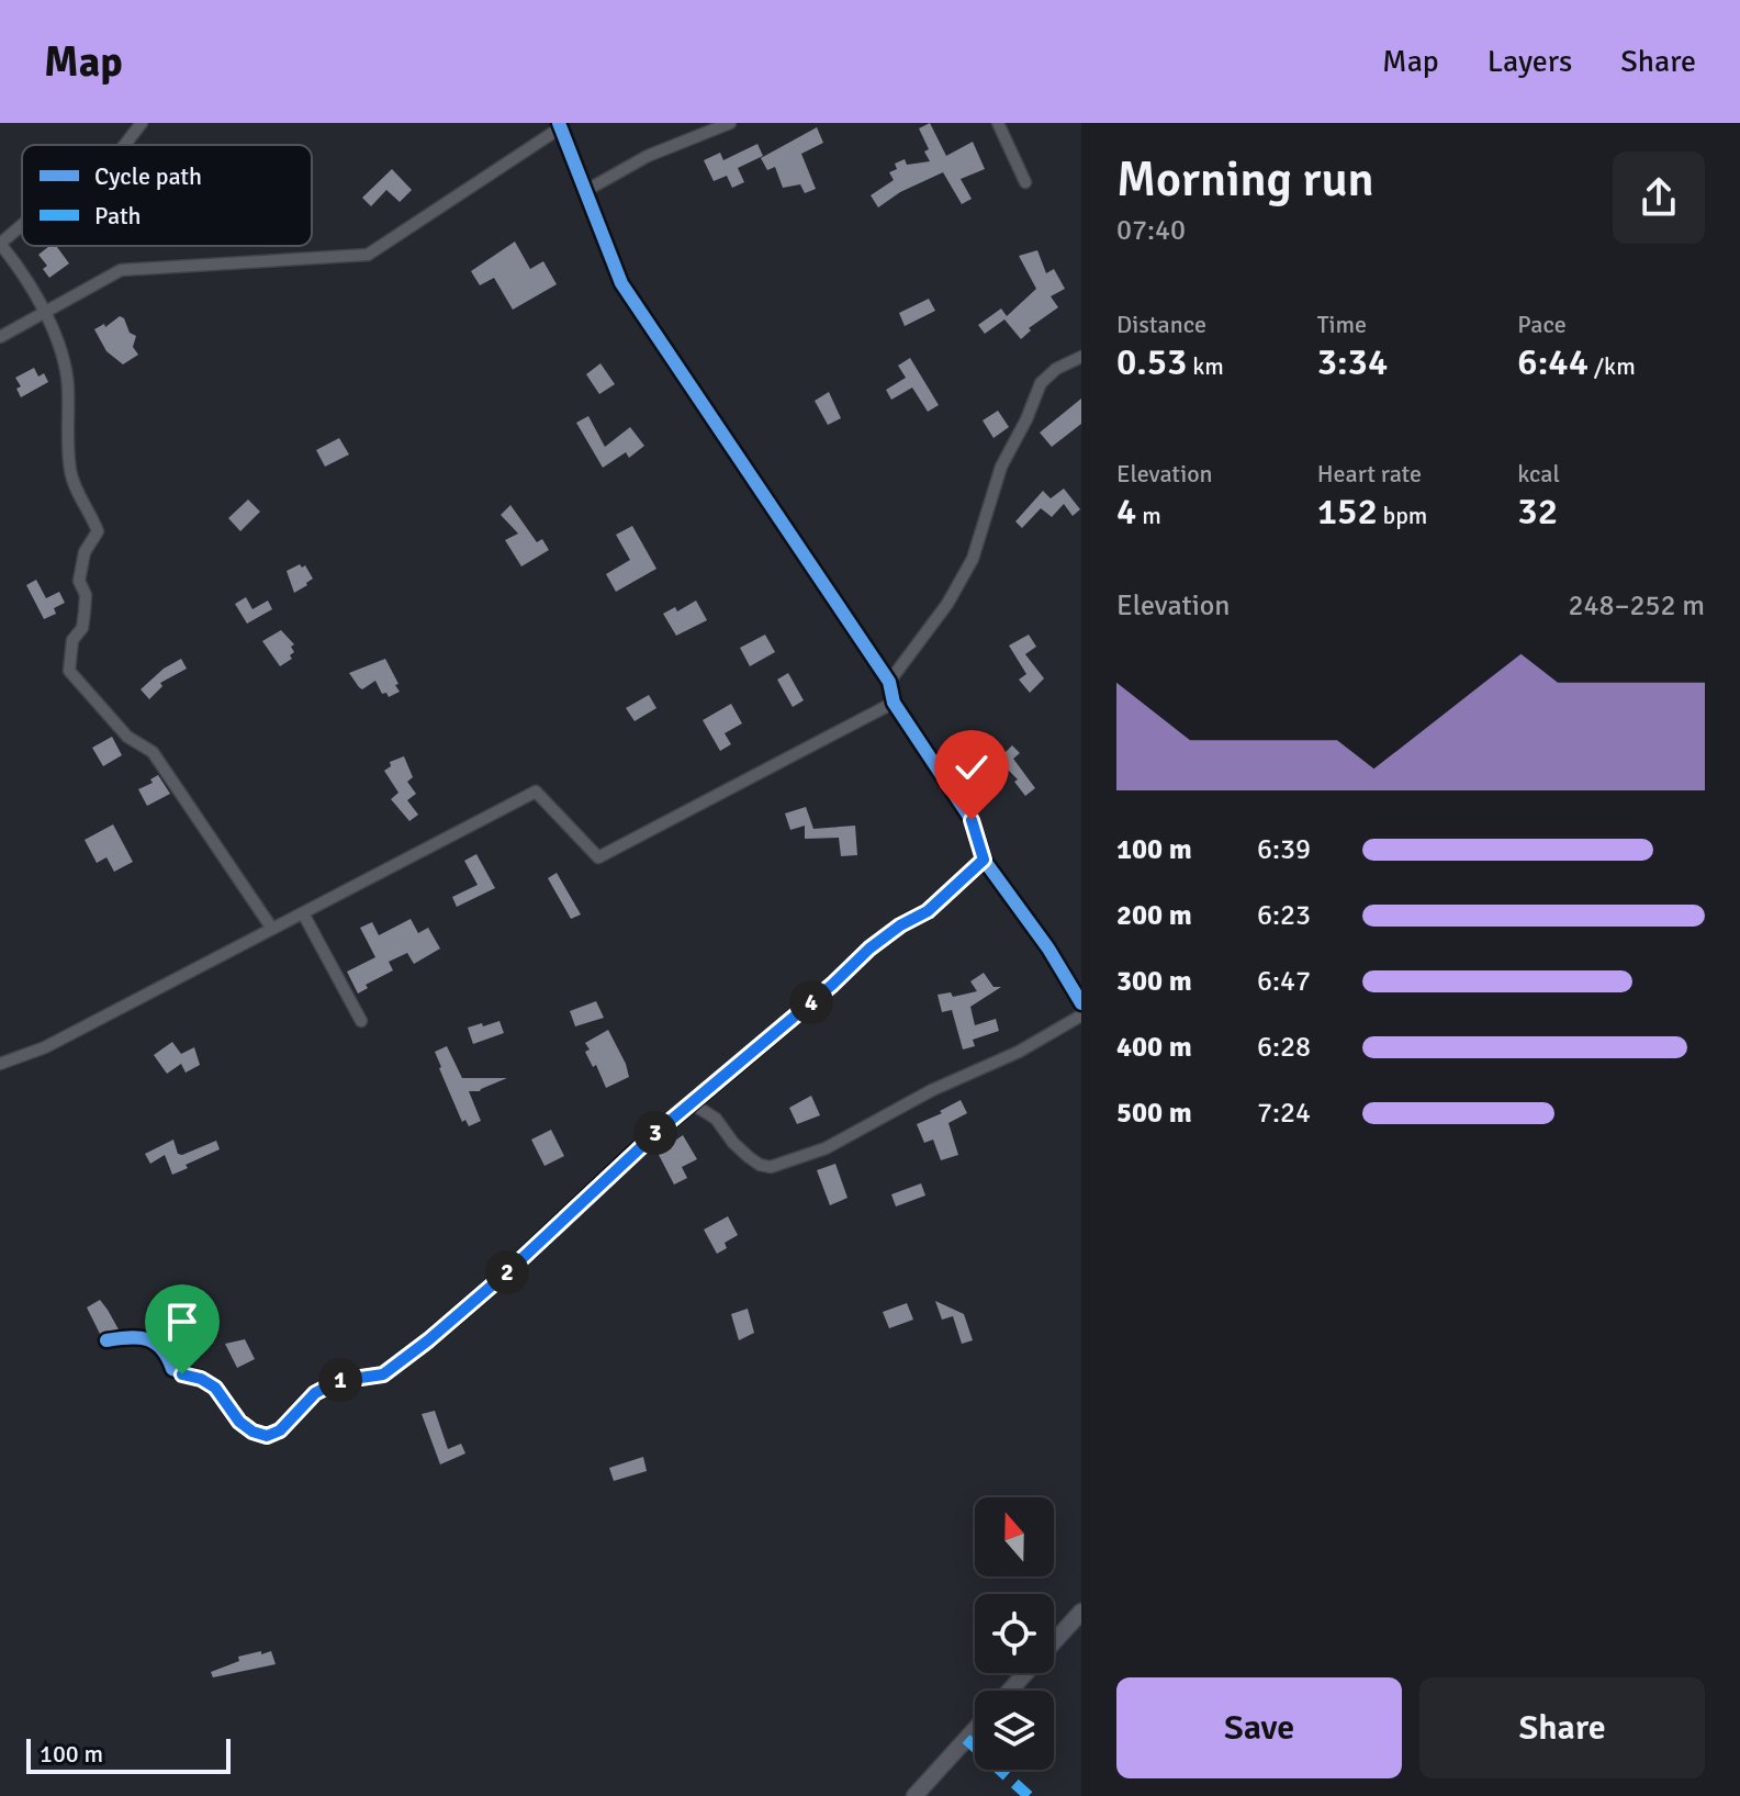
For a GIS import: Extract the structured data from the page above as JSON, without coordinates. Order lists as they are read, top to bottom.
{
  "legend": ["Cycle path", "Path"],
  "scale_bar": "100 m",
  "north": "top",
  "page": {
    "header": "Map",
    "nav": ["Map", "Layers", "Share"],
    "heading": ["Morning run", "07:40"],
    "stats": [
      ["Distance", "0.53 km"],
      ["Time", "3:34"],
      ["Pace", "6:44 /km"],
      ["Elevation", "4 m"],
      ["Heart rate", "152 bpm"],
      ["kcal", "32"]
    ],
    "chart": ["Elevation", "248–252 m"],
    "list": [
      {
        "name": "100 m",
        "note": "6:39"
      },
      {
        "name": "200 m",
        "note": "6:23"
      },
      {
        "name": "300 m",
        "note": "6:47"
      },
      {
        "name": "400 m",
        "note": "6:28"
      },
      {
        "name": "500 m",
        "note": "7:24"
      }
    ],
    "pins": [
      "4",
      "3",
      "2",
      "1"
    ],
    "buttons": ["Save", "Share"],
    "scale": "100 m"
  }
}
